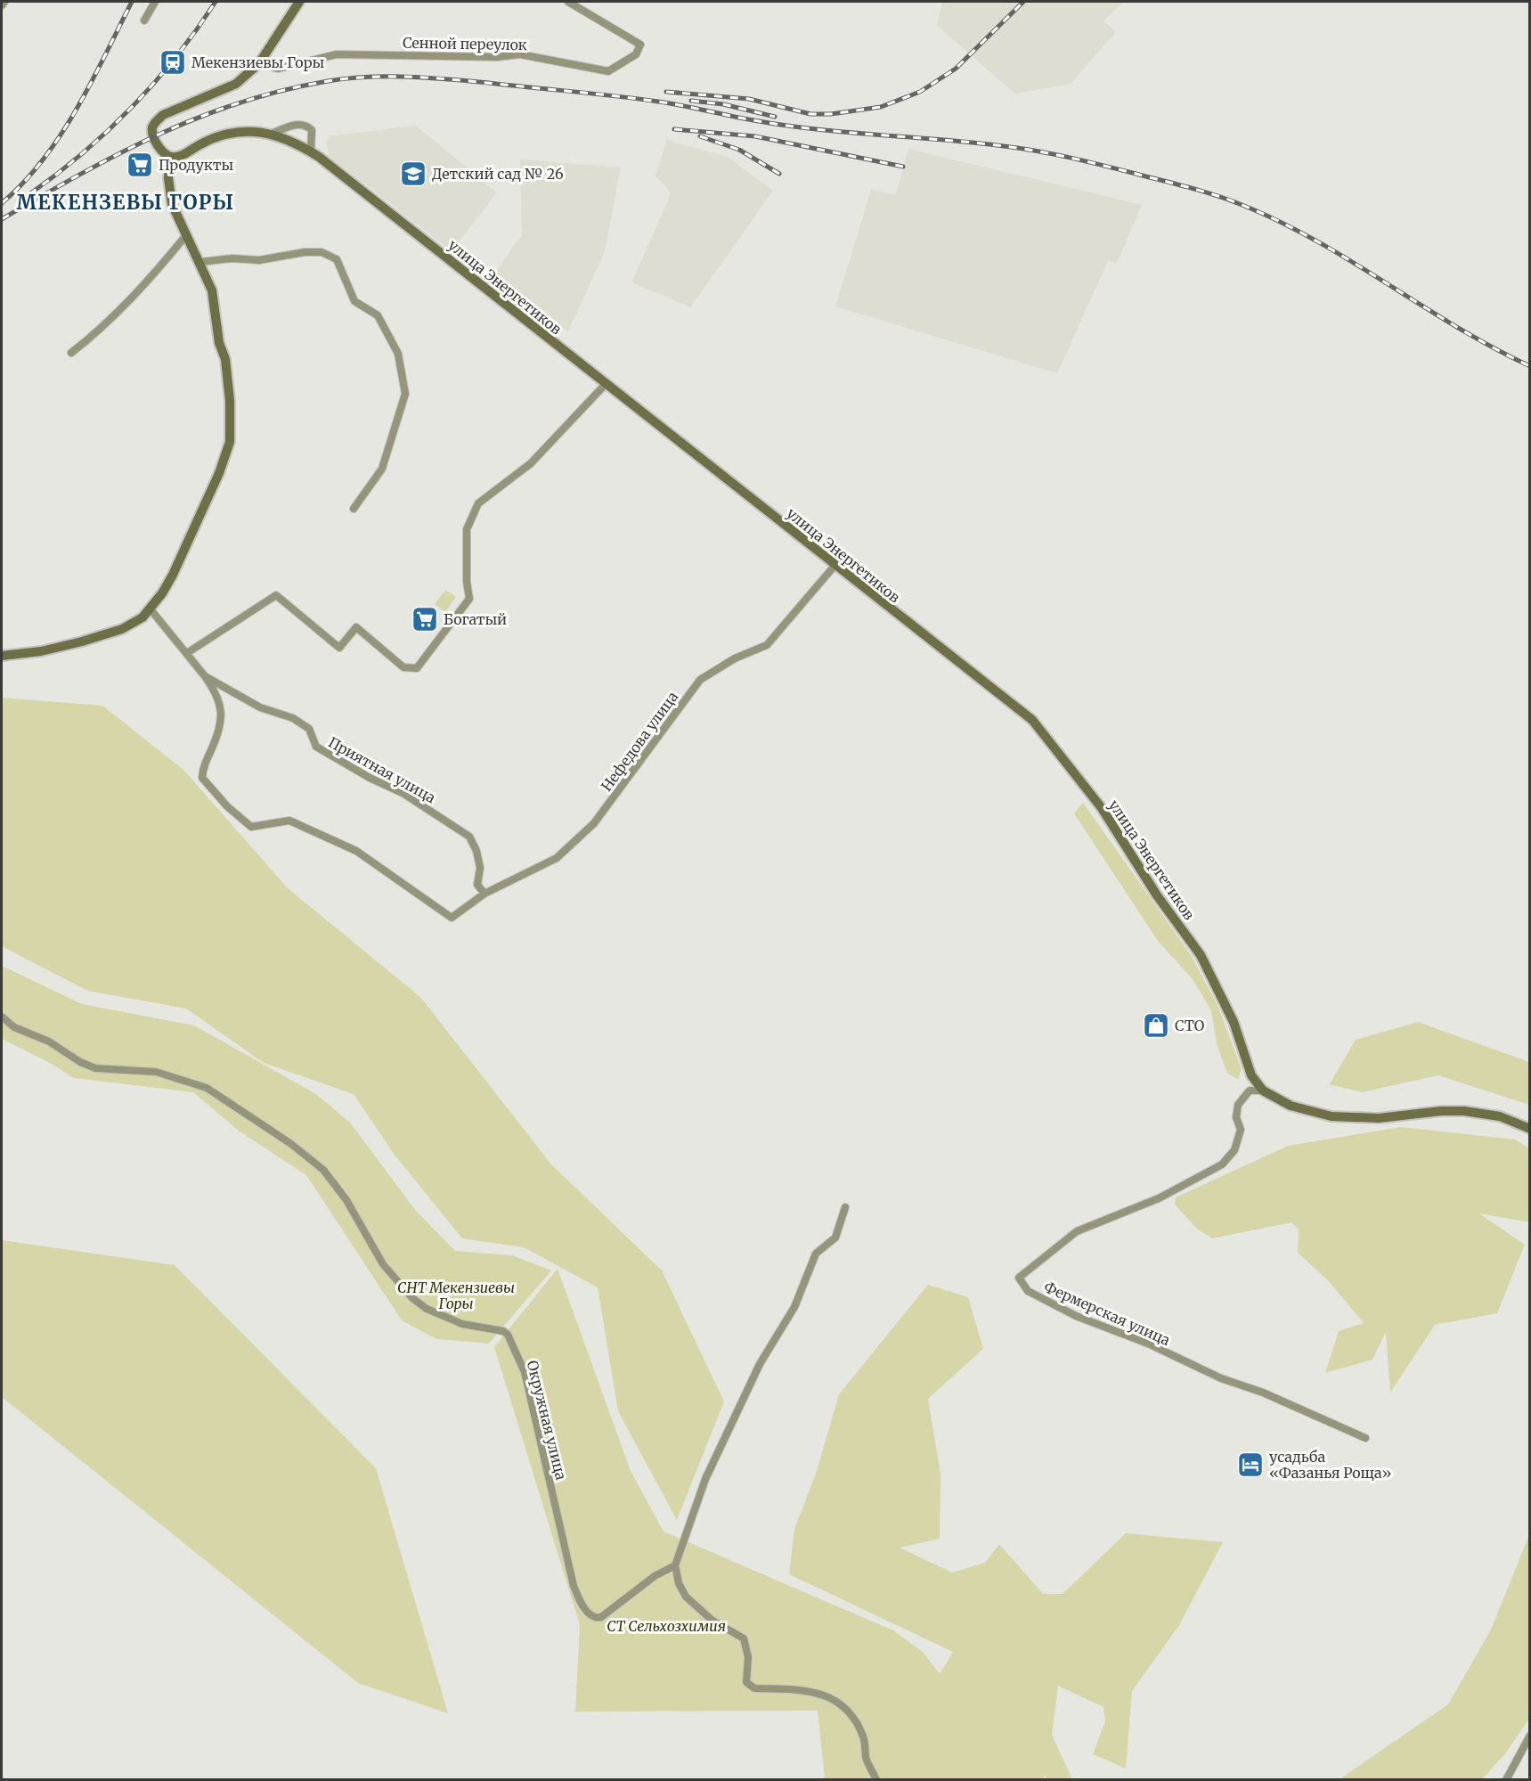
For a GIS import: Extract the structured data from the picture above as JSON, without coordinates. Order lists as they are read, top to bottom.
{
  "streets": {
    "main road": ["улица Энергетиков"],
    "street": [
      "Сенной переулок",
      "Нефедова улица",
      "Приятная улица",
      "Фермерская улица",
      "Окружная улица"
    ]
  },
  "crossings": [
    ["улица Энергетиков", "Нефедова улица"],
    ["улица Энергетиков", "Фермерская улица"],
    ["Нефедова улица", "Приятная улица"]
  ],
  "districts": ["МЕКЕНЗЕВЫ ГОРЫ"],
  "parks": ["СНТ Мекензиевы Горы", "СТ Сельхозхимия"],
  "places": {
    "station": ["Мекензиевы Горы"],
    "supermarket": ["Продукты", "Богатый"],
    "school or university": ["Детский сад № 26"],
    "shop": ["СТО"],
    "hotel": ["усадьба «Фазанья Роща»"]
  }
}
